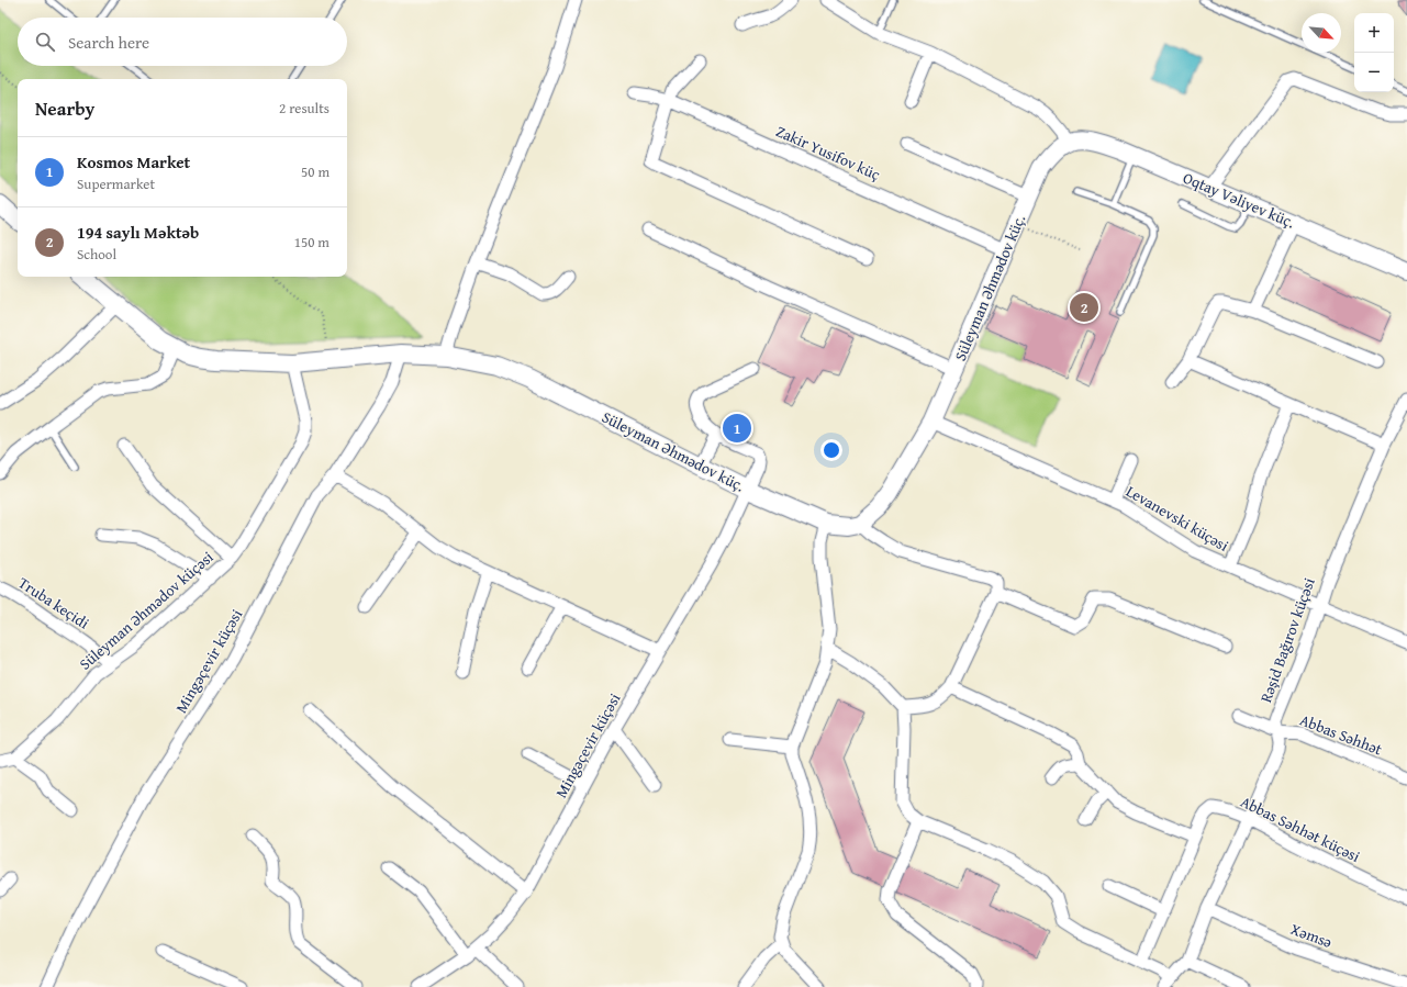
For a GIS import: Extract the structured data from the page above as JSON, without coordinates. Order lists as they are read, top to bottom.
{
  "streets": {
    "street": [
      "Zakir Yusifov küç",
      "Oqtay Vəliyev küç.",
      "Süleyman Əhmədov küç.",
      "Levanevski küçəsi",
      "Truba keçidi",
      "Süleyman Əhmədov küçəsi",
      "Rəşid Bağırov küçəsi",
      "Mingəçevir küçəsi",
      "Abbas Səhhət",
      "Abbas Səhhət küçəsi",
      "Xəmsə"
    ]
  },
  "crossings": [
    ["Zakir Yusifov küç", "Süleyman Əhmədov küç."],
    ["Oqtay Vəliyev küç.", "Süleyman Əhmədov küç."],
    ["Süleyman Əhmədov küç.", "Levanevski küçəsi"],
    ["Süleyman Əhmədov küç.", "Süleyman Əhmədov küçəsi"],
    ["Süleyman Əhmədov küç.", "Mingəçevir küçəsi"],
    ["Levanevski küçəsi", "Rəşid Bağırov küçəsi"],
    ["Truba keçidi", "Süleyman Əhmədov küçəsi"],
    ["Rəşid Bağırov küçəsi", "Abbas Səhhət"],
    ["Rəşid Bağırov küçəsi", "Abbas Səhhət küçəsi"],
    ["Rəşid Bağırov küçəsi", "Xəmsə"]
  ],
  "north": "bottom right",
  "page": {
    "map_buttons": ["+", "−"],
    "search": "Search here",
    "heading": ["Nearby", "2 results"],
    "list": [
      {
        "mark": "1",
        "name": "Kosmos Market",
        "note": "Supermarket",
        "value": "50 m"
      },
      {
        "mark": "2",
        "name": "194 saylı Məktəb",
        "note": "School",
        "value": "150 m"
      }
    ],
    "pins": ["2", "1"]
  }
}
